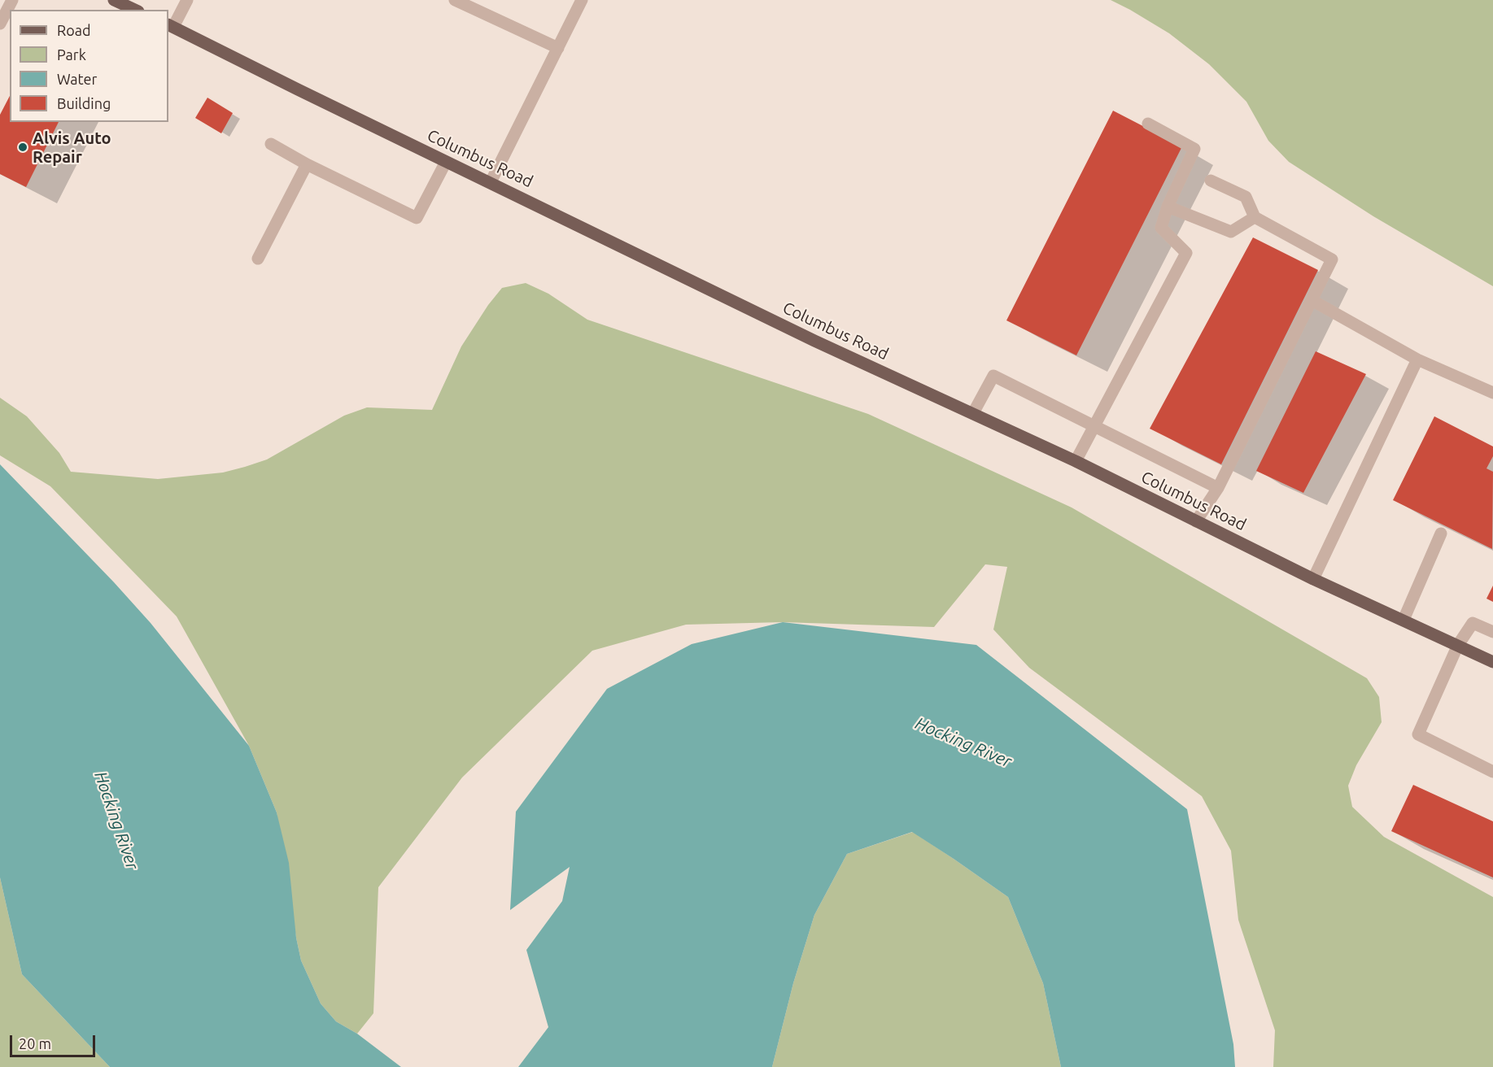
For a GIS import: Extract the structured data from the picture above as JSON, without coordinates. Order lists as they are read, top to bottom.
{
  "streets": {
    "main road": ["Columbus Road"]
  },
  "water": ["Hocking River"],
  "places": ["Alvis Auto Repair"],
  "legend": [
    "Road",
    "Park",
    "Water",
    "Building"
  ],
  "scale_bar": "20 m"
}
